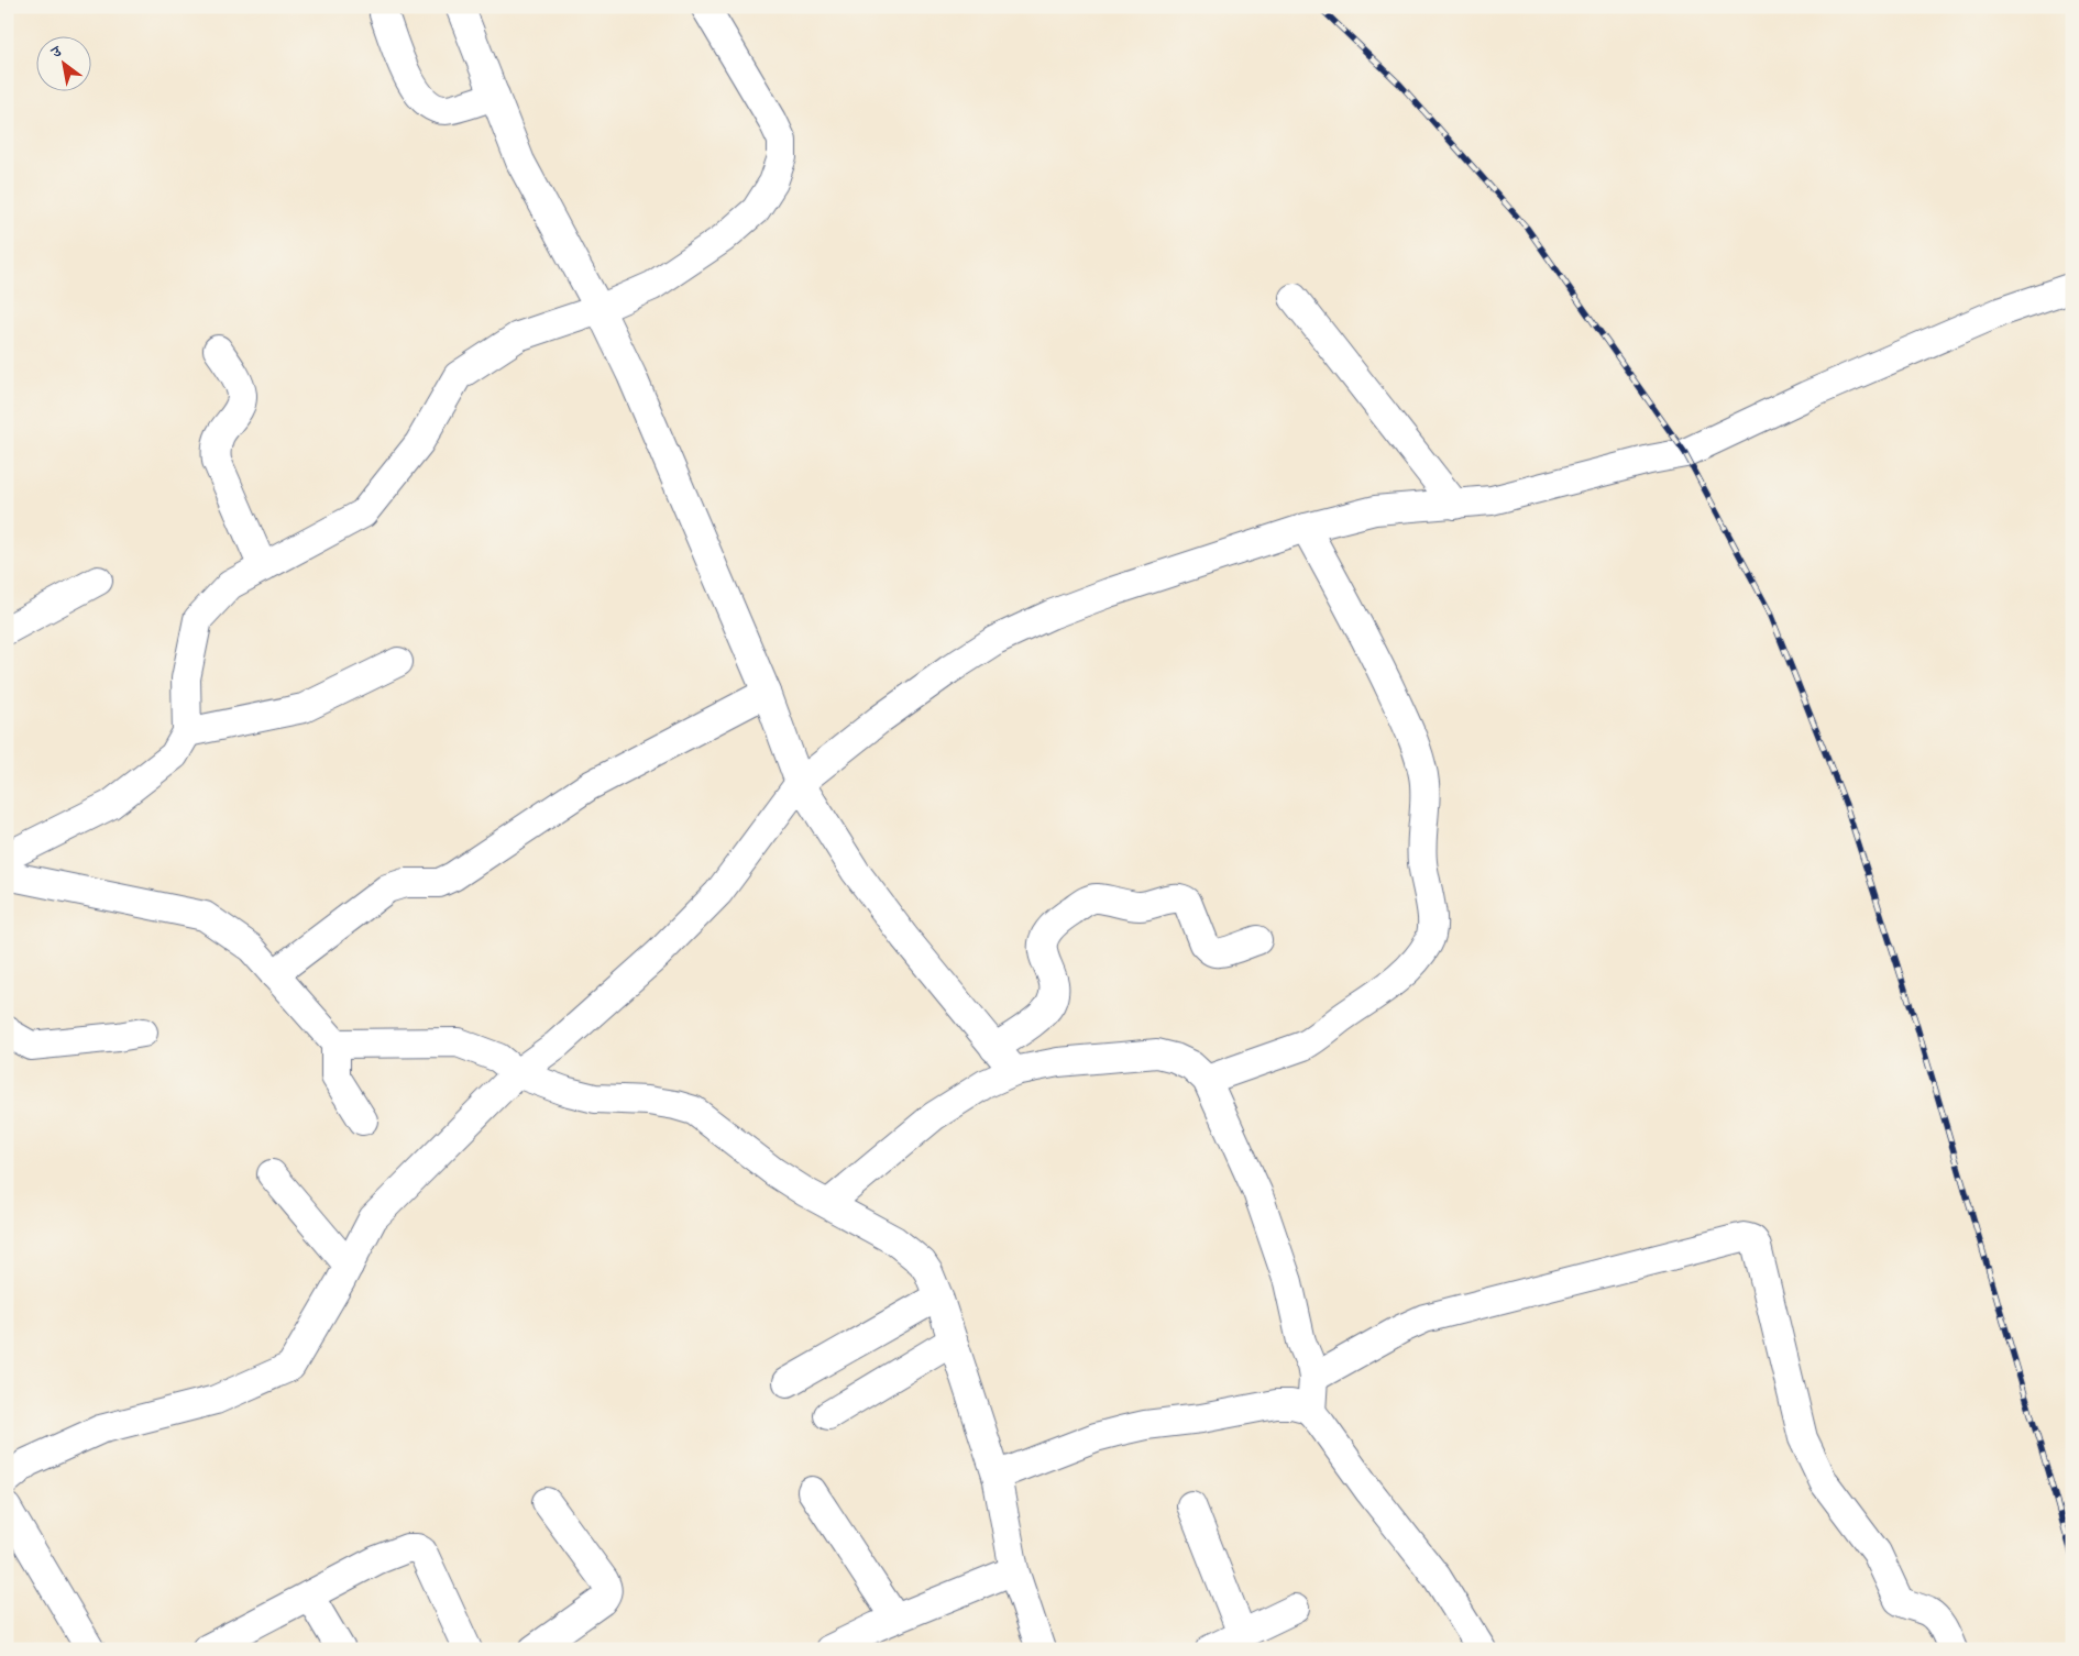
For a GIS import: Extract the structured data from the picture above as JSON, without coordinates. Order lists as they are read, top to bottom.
{
  "north": "top left"
}
